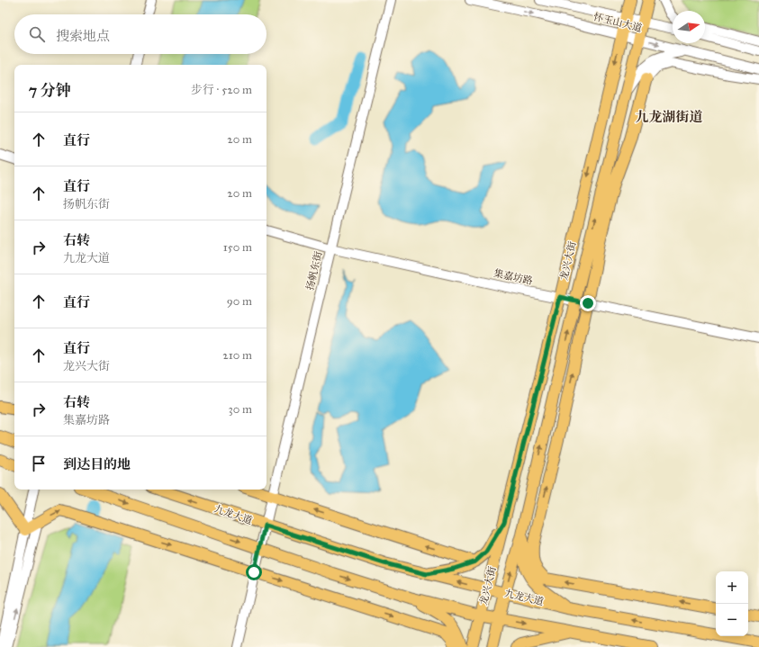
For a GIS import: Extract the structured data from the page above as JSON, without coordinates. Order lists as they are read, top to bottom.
{
  "streets": {
    "main road": ["龙兴大街", "九龙大道"],
    "street": ["怀玉山大道", "扬帆东街", "集嘉坊路"]
  },
  "crossings": [
    ["怀玉山大道", "龙兴大街"],
    ["龙兴大街", "集嘉坊路"],
    ["龙兴大街", "九龙大道"],
    ["扬帆东街", "集嘉坊路"],
    ["扬帆东街", "九龙大道"]
  ],
  "districts": ["九龙湖街道"],
  "north": "right",
  "page": {
    "search": "搜索地点",
    "heading": ["7 分钟", "步行 · 520 m"],
    "list": [
      ["直行", "20 m"],
      ["直行", "扬帆东街", "20 m"],
      ["右转", "九龙大道", "150 m"],
      ["直行", "90 m"],
      ["直行", "龙兴大街", "210 m"],
      ["右转", "集嘉坊路", "30 m"],
      "到达目的地"
    ],
    "map_buttons": ["+", "−"]
  }
}
